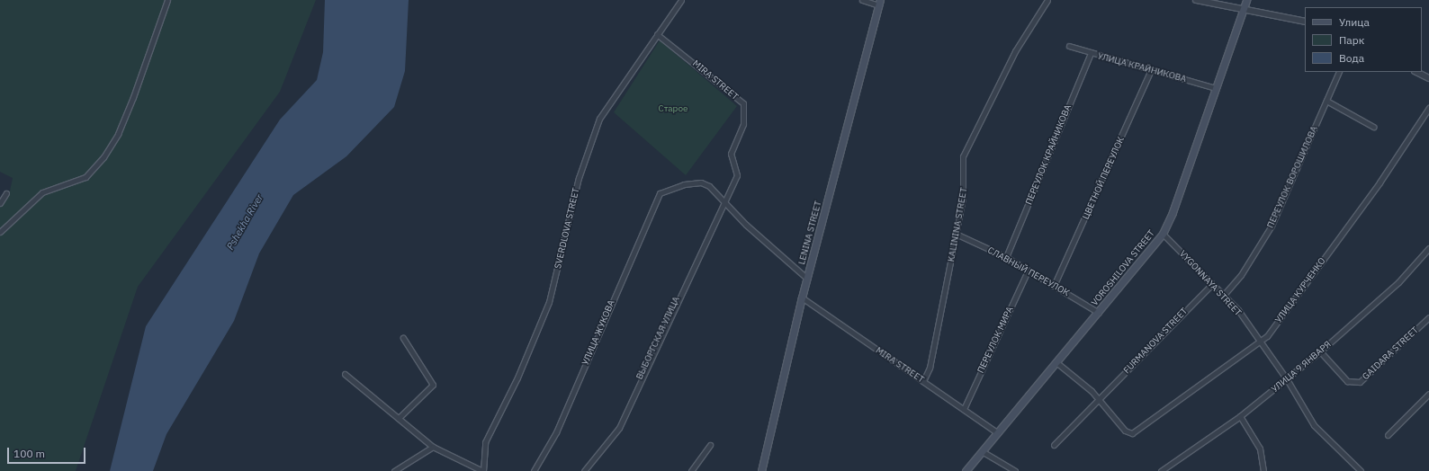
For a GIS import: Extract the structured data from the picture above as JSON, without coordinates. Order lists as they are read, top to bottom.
{
  "streets": {
    "main road": ["LENINA STREET", "VOROSHILOVA STREET"],
    "street": [
      "УЛИЦА КРАЙНИКОВА",
      "MIRA STREET",
      "ПЕРЕУЛОК КРАЙНИКОВА",
      "ПЕРЕУЛОК ВОРОШИЛОВА",
      "ЦВЕТНОЙ ПЕРЕУЛОК",
      "KALININA STREET",
      "SVERDLOVA STREET",
      "СЛАВНЫЙ ПЕРЕУЛОК",
      "VYGONNAYA STREET",
      "УЛИЦА КУРЧЕНКО",
      "УЛИЦА ЖУКОВА",
      "ВЫБОРГСКАЯ УЛИЦА",
      "ПЕРЕУЛОК МИРА",
      "FURMANOVA STREET",
      "GAIDARA STREET",
      "УЛИЦА 9 ЯНВАРЯ"
    ]
  },
  "crossings": [
    ["УЛИЦА КРАЙНИКОВА", "ПЕРЕУЛОК КРАЙНИКОВА"],
    ["УЛИЦА КРАЙНИКОВА", "ЦВЕТНОЙ ПЕРЕУЛОК"],
    ["УЛИЦА КРАЙНИКОВА", "VOROSHILOVA STREET"],
    ["MIRA STREET", "KALININA STREET"],
    ["MIRA STREET", "SVERDLOVA STREET"],
    ["MIRA STREET", "LENINA STREET"],
    ["MIRA STREET", "VOROSHILOVA STREET"],
    ["MIRA STREET", "УЛИЦА ЖУКОВА"],
    ["MIRA STREET", "ВЫБОРГСКАЯ УЛИЦА"],
    ["MIRA STREET", "ПЕРЕУЛОК МИРА"],
    ["ПЕРЕУЛОК КРАЙНИКОВА", "СЛАВНЫЙ ПЕРЕУЛОК"],
    ["ПЕРЕУЛОК ВОРОШИЛОВА", "VYGONNAYA STREET"],
    ["ЦВЕТНОЙ ПЕРЕУЛОК", "СЛАВНЫЙ ПЕРЕУЛОК"],
    ["KALININA STREET", "СЛАВНЫЙ ПЕРЕУЛОК"],
    ["VOROSHILOVA STREET", "СЛАВНЫЙ ПЕРЕУЛОК"],
    ["VOROSHILOVA STREET", "VYGONNAYA STREET"],
    ["СЛАВНЫЙ ПЕРЕУЛОК", "ПЕРЕУЛОК МИРА"],
    ["VYGONNAYA STREET", "УЛИЦА КУРЧЕНКО"],
    ["VYGONNAYA STREET", "FURMANOVA STREET"],
    ["VYGONNAYA STREET", "УЛИЦА 9 ЯНВАРЯ"],
    ["УЛИЦА КУРЧЕНКО", "FURMANOVA STREET"],
    ["УЛИЦА ЖУКОВА", "ВЫБОРГСКАЯ УЛИЦА"],
    ["GAIDARA STREET", "УЛИЦА 9 ЯНВАРЯ"]
  ],
  "water": ["Pshekha River"],
  "parks": ["Старое"],
  "legend": ["Улица", "Парк", "Вода"],
  "scale_bar": "100 m"
}
